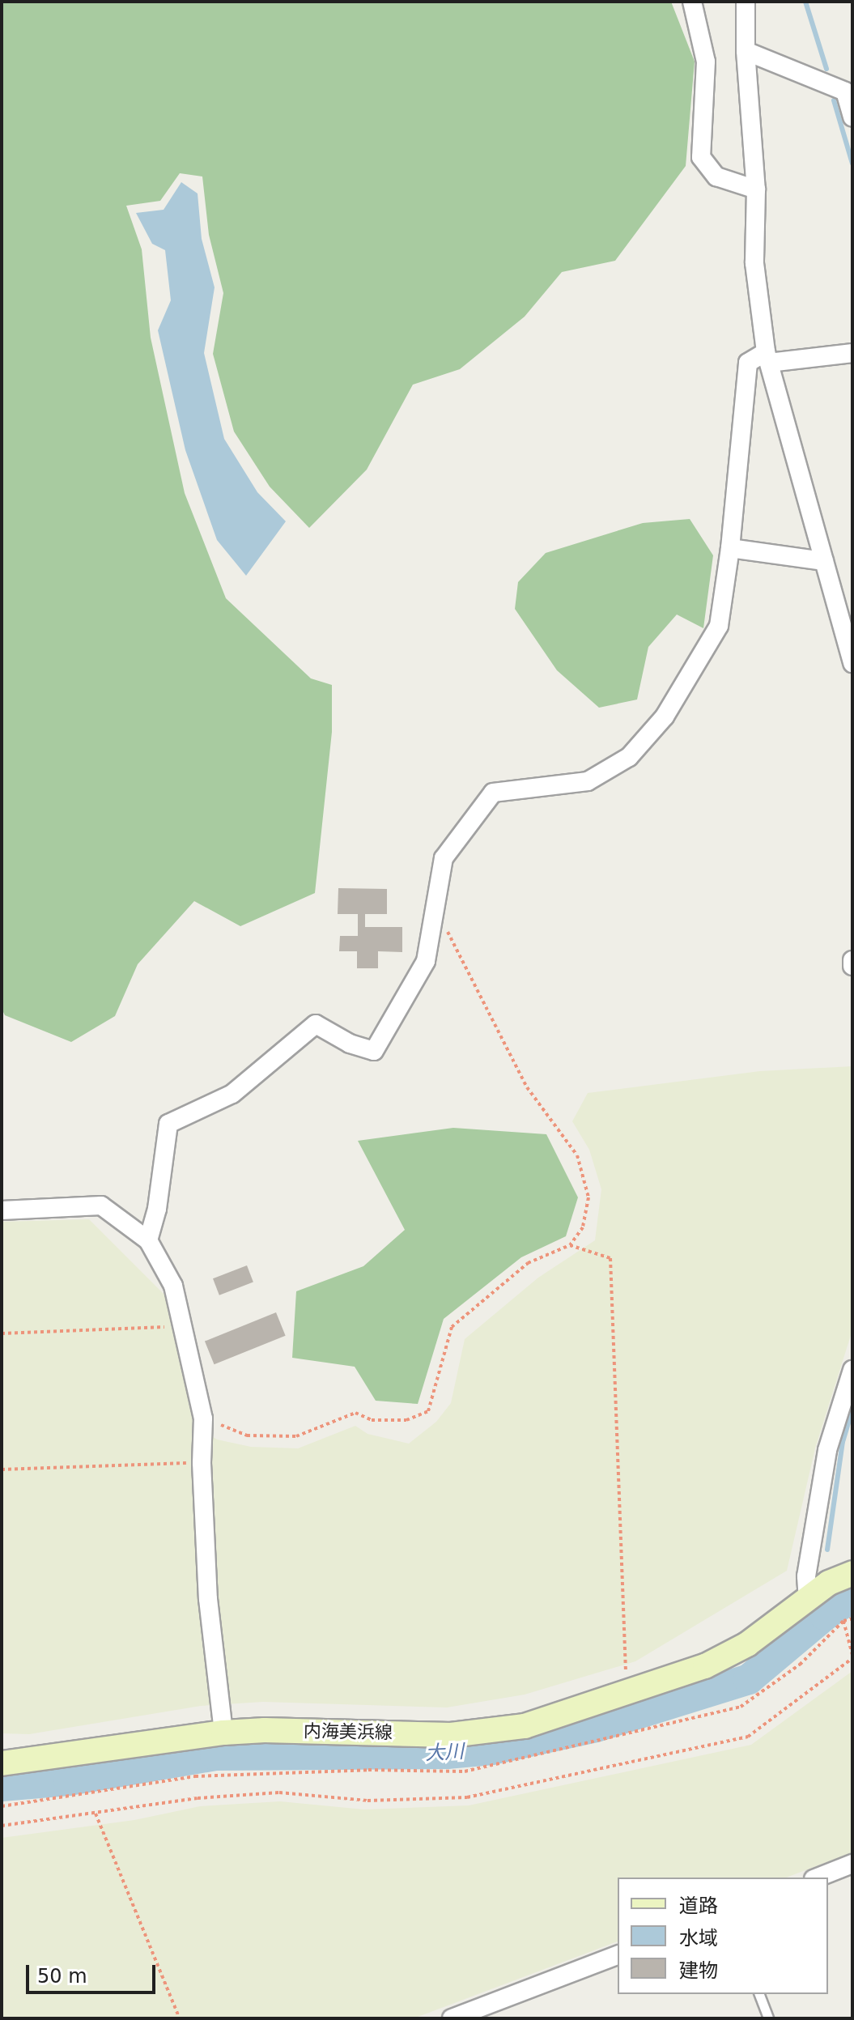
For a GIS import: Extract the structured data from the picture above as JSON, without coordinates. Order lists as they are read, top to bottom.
{
  "streets": {
    "main road": ["内海美浜線"]
  },
  "water": ["大川"],
  "legend": ["道路", "水域", "建物"],
  "scale_bar": "50 m"
}
